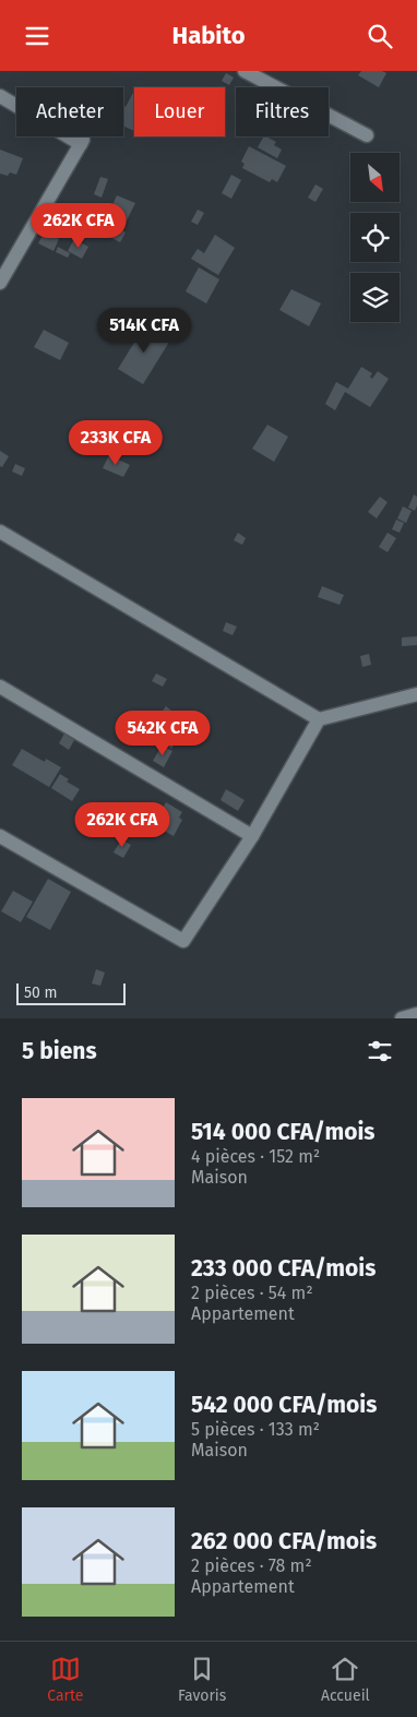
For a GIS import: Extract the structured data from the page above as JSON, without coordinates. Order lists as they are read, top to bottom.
{
  "scale_bar": "50 m",
  "north": "bottom right",
  "page": {
    "header": "Habito",
    "chip": ["Acheter", "Louer", "Filtres"],
    "price": [
      "262K CFA",
      "514K CFA",
      "233K CFA",
      "542K CFA",
      "262K CFA"
    ],
    "scale": "50 m",
    "heading": "5 biens",
    "list": [
      {
        "name": "514 000 CFA/mois",
        "note": "4 pièces · 152 m² · Maison"
      },
      {
        "name": "233 000 CFA/mois",
        "note": "2 pièces · 54 m² · Appartement"
      },
      {
        "name": "542 000 CFA/mois",
        "note": "5 pièces · 133 m² · Maison"
      },
      {
        "name": "262 000 CFA/mois",
        "note": "2 pièces · 78 m² · Appartement"
      }
    ],
    "tabs": ["Carte", "Favoris", "Accueil"]
  }
}
